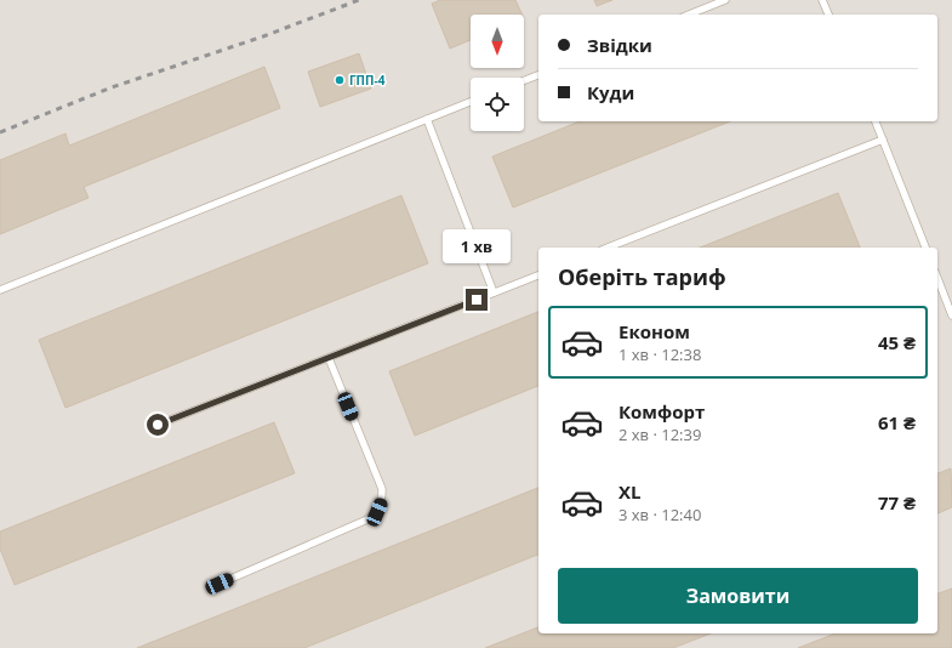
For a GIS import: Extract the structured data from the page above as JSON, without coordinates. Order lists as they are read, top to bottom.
{
  "places": ["ГПП-4"],
  "north": "bottom",
  "page": {
    "banner": ["Звідки", "Куди"],
    "bubble": "1 хв",
    "heading": "Оберіть тариф",
    "list": [
      {
        "name": "Економ",
        "note": "1 хв · 12:38",
        "value": "45 ₴"
      },
      {
        "name": "Комфорт",
        "note": "2 хв · 12:39",
        "value": "61 ₴"
      },
      {
        "name": "XL",
        "note": "3 хв · 12:40",
        "value": "77 ₴"
      }
    ],
    "buttons": "Замовити"
  }
}
